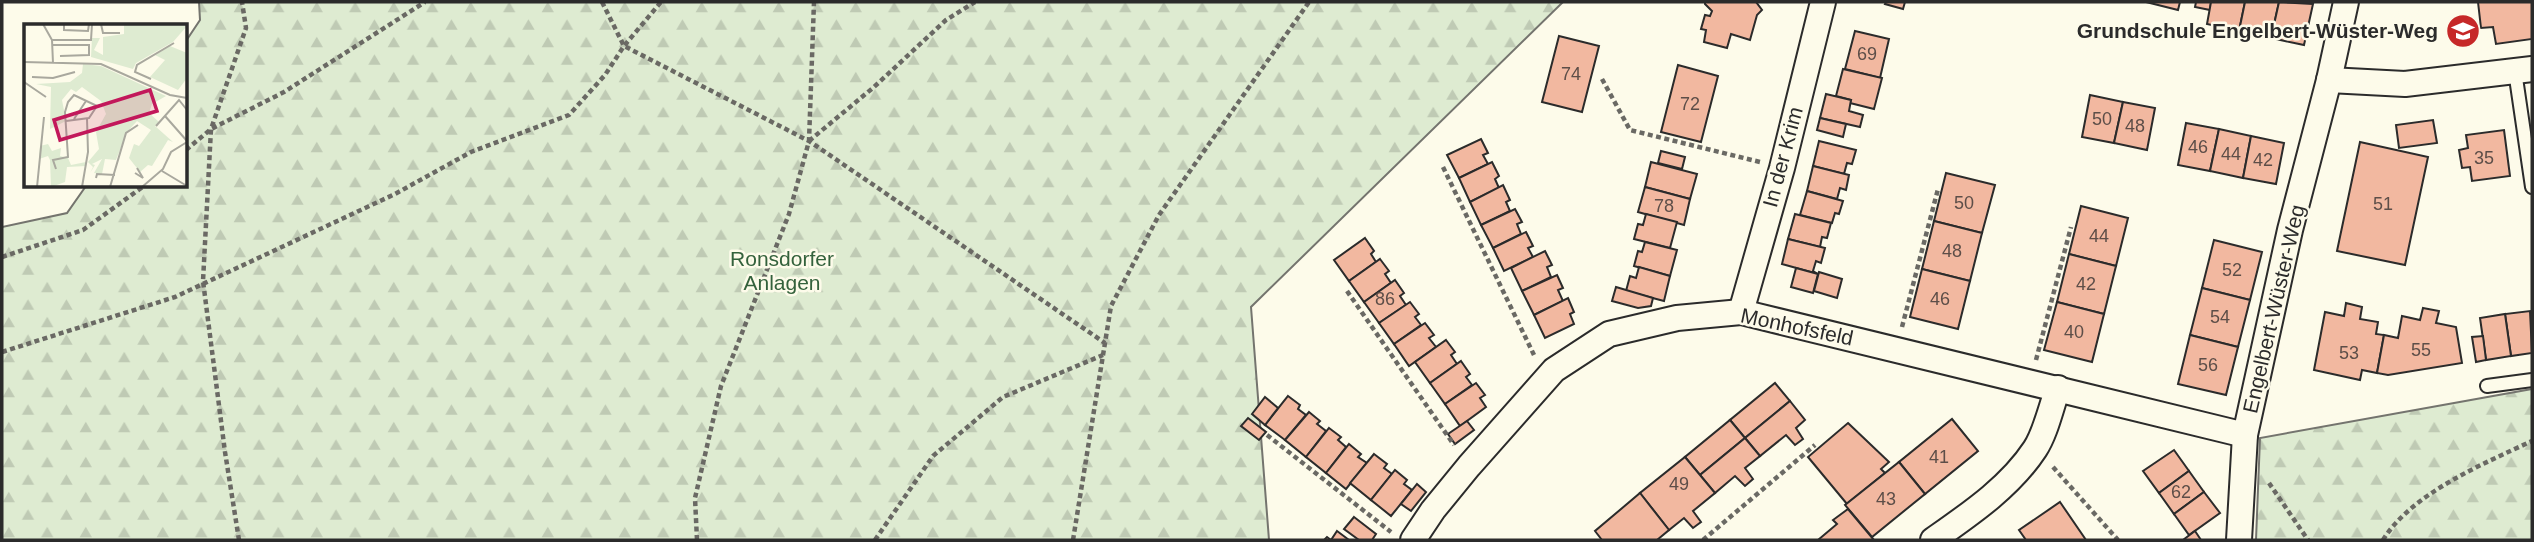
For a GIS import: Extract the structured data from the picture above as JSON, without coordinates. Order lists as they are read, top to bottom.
{
  "streets": {
    "street": ["In der Krim", "Engelbert-Wüster-Weg", "Monhofsfeld"]
  },
  "crossings": [
    ["In der Krim", "Monhofsfeld"],
    ["Engelbert-Wüster-Weg", "Monhofsfeld"]
  ],
  "parks": ["Ronsdorfer Anlagen"],
  "places": {
    "school or university": ["Grundschule Engelbert-Wüster-Weg"]
  },
  "house_numbers": [
    "69",
    "74",
    "72",
    "50",
    "48",
    "46",
    "44",
    "35",
    "42",
    "50",
    "51",
    "78",
    "44",
    "48",
    "52",
    "42",
    "86",
    "46",
    "54",
    "40",
    "55",
    "53",
    "56",
    "41",
    "49",
    "62",
    "43"
  ]
}
